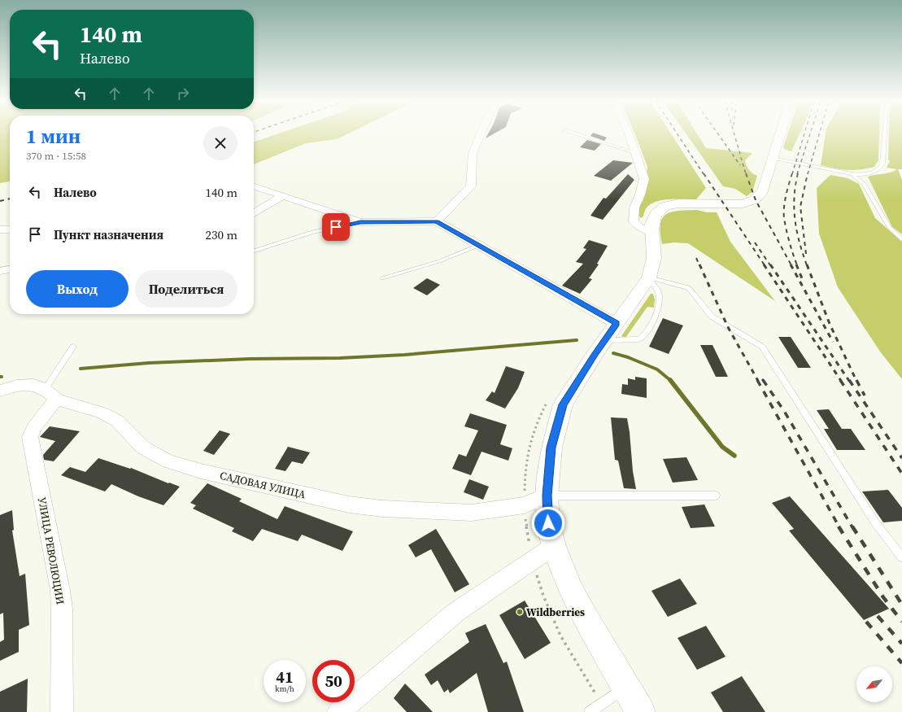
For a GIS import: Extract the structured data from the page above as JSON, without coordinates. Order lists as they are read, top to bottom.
{
  "streets": {
    "street": ["САДОВАЯ УЛИЦА", "УЛИЦА РЕВОЛЮЦИИ"]
  },
  "crossings": [
    ["САДОВАЯ УЛИЦА", "УЛИЦА РЕВОЛЮЦИИ"]
  ],
  "places": ["Wildberries"],
  "north": "bottom left",
  "page": {
    "turn": ["140 m", "Налево"],
    "heading": ["1 мин", "370 m · 15:58"],
    "list": [
      {
        "name": "Налево",
        "value": "140 m"
      },
      {
        "name": "Пункт назначения",
        "value": "230 m"
      }
    ],
    "buttons": ["Выход", "Поделиться"],
    "speed": "41 km/h",
    "limit": "50"
  }
}
